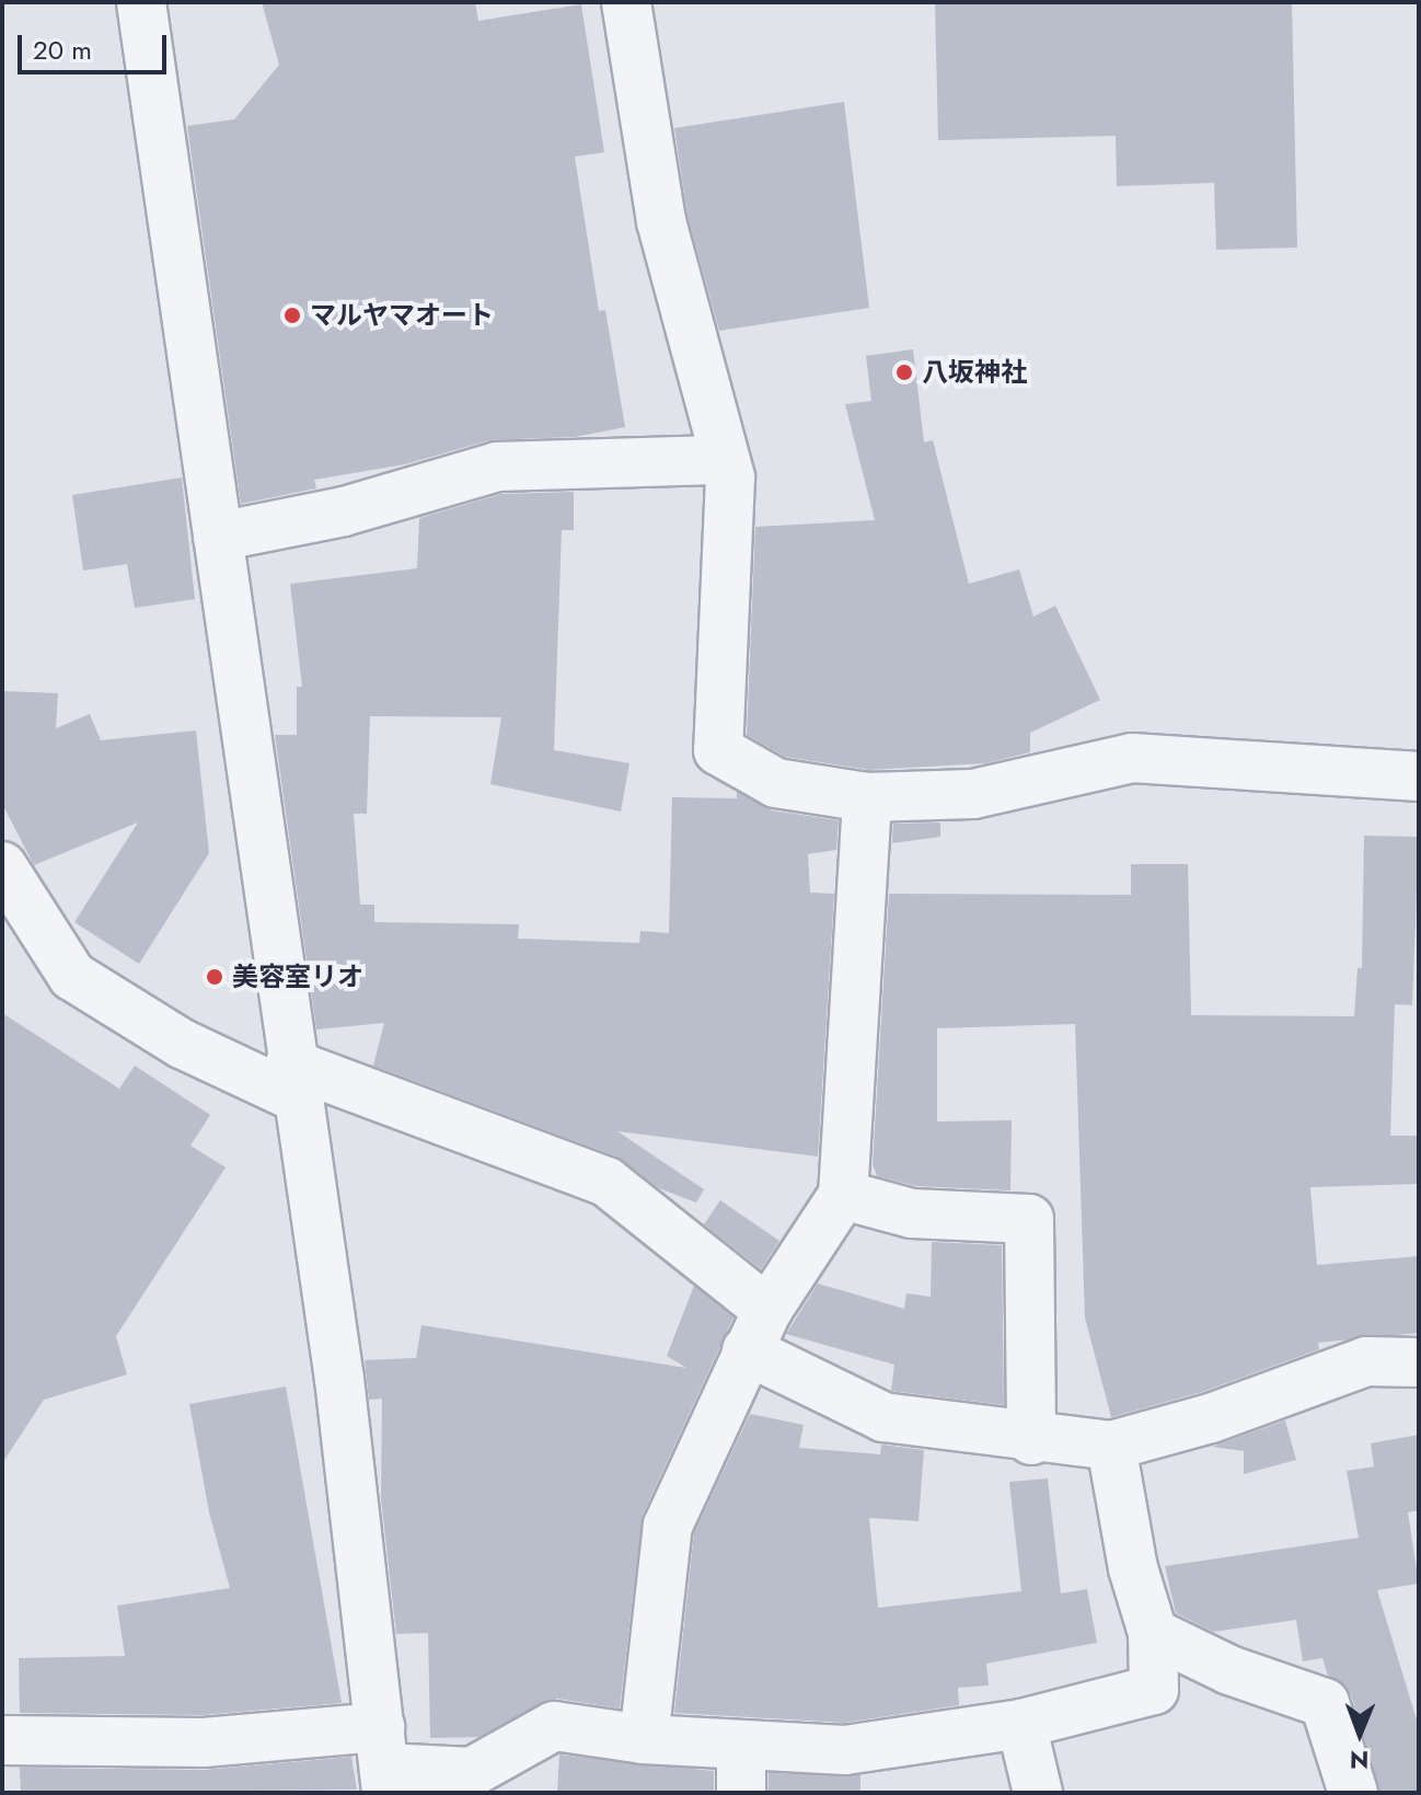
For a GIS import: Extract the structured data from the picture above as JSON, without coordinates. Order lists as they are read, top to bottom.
{
  "places": ["マルヤマオート", "八坂神社", "美容室リオ"],
  "scale_bar": "20 m",
  "north": "bottom"
}
